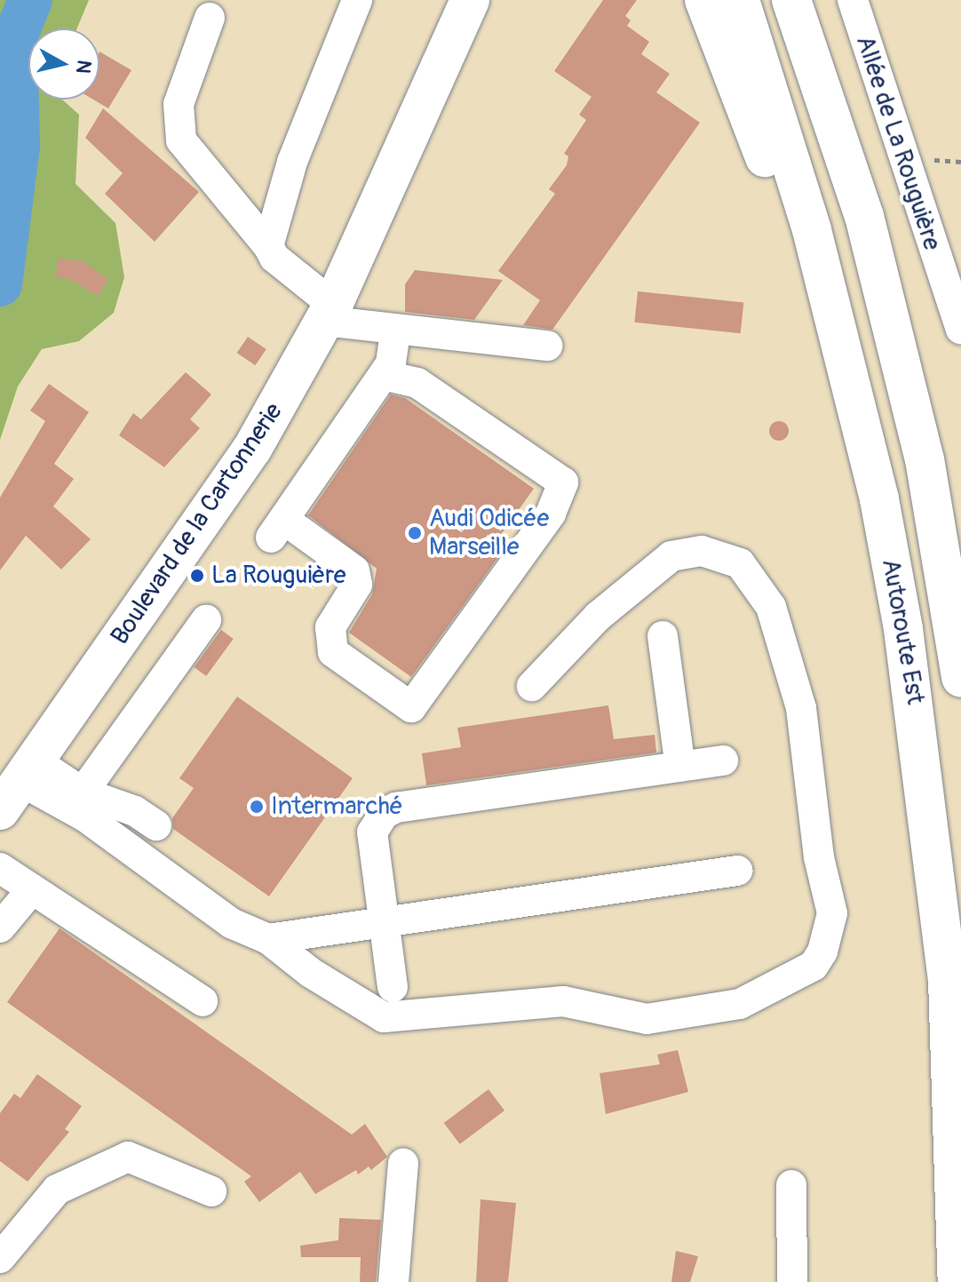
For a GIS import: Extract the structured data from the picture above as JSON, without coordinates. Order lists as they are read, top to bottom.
{
  "streets": {
    "main road": ["Boulevard de la Cartonnerie", "Autoroute Est"],
    "street": ["Allée de La Rouguière"]
  },
  "places": ["Audi Odicée Marseille", "La Rouguière", "Intermarché"],
  "north": "right"
}
